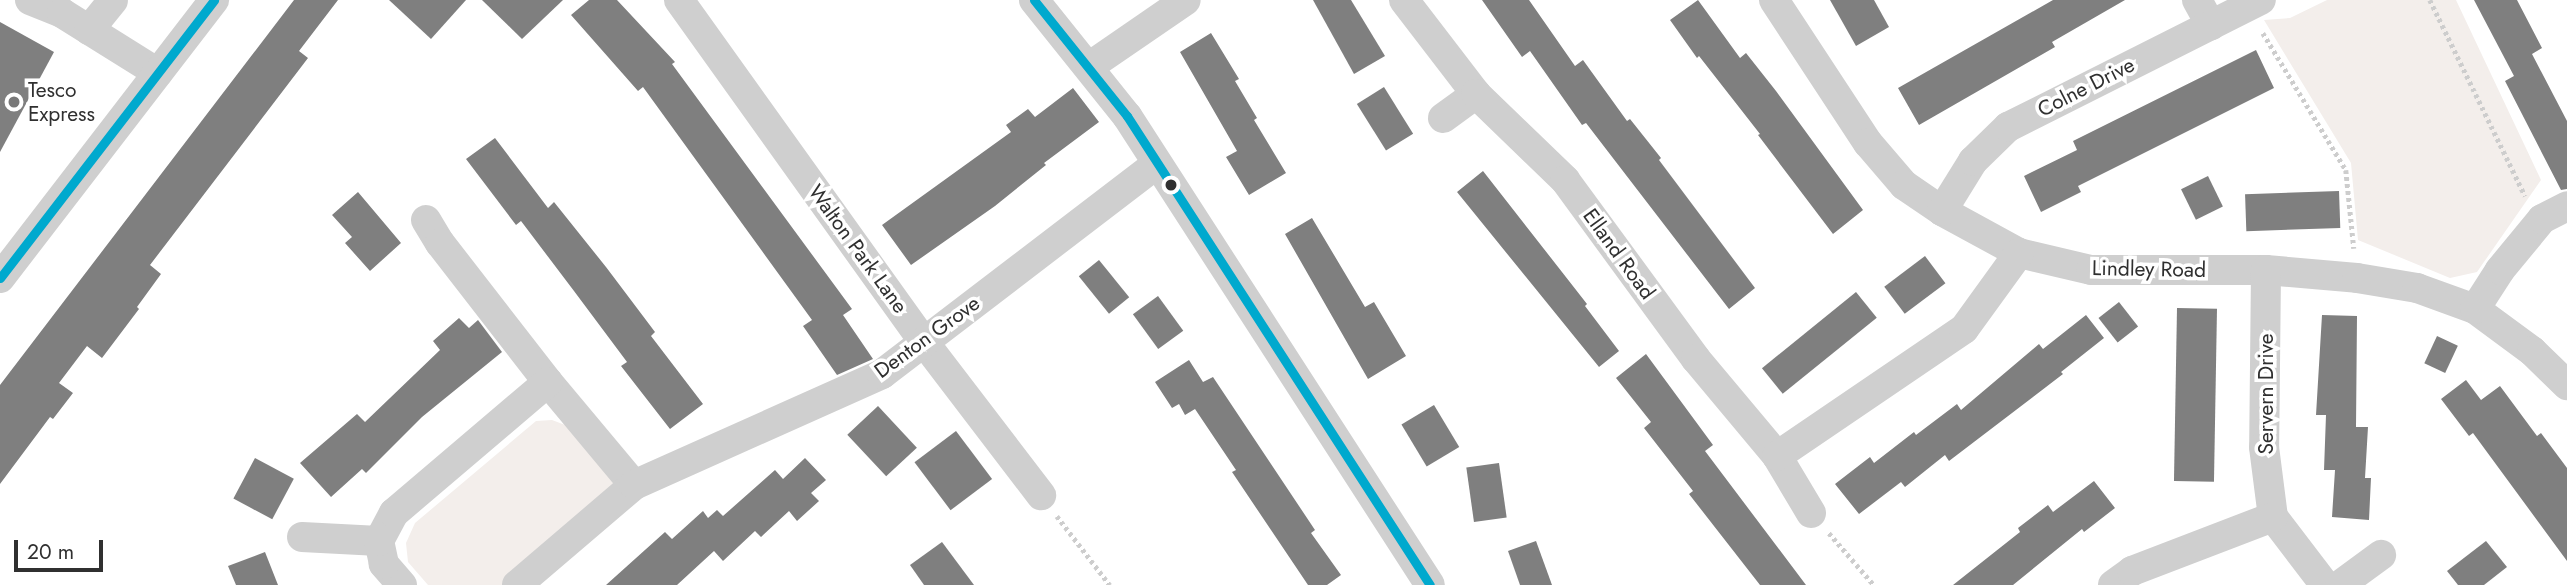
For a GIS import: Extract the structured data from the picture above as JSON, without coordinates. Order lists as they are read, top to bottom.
{
  "streets": {
    "street": [
      "Colne Drive",
      "Walton Park Lane",
      "Elland Road",
      "Lindley Road",
      "Denton Grove",
      "Servern Drive"
    ]
  },
  "crossings": [
    ["Colne Drive", "Lindley Road"],
    ["Walton Park Lane", "Denton Grove"],
    ["Lindley Road", "Servern Drive"]
  ],
  "places": ["Tesco Express"],
  "scale_bar": "20 m"
}
